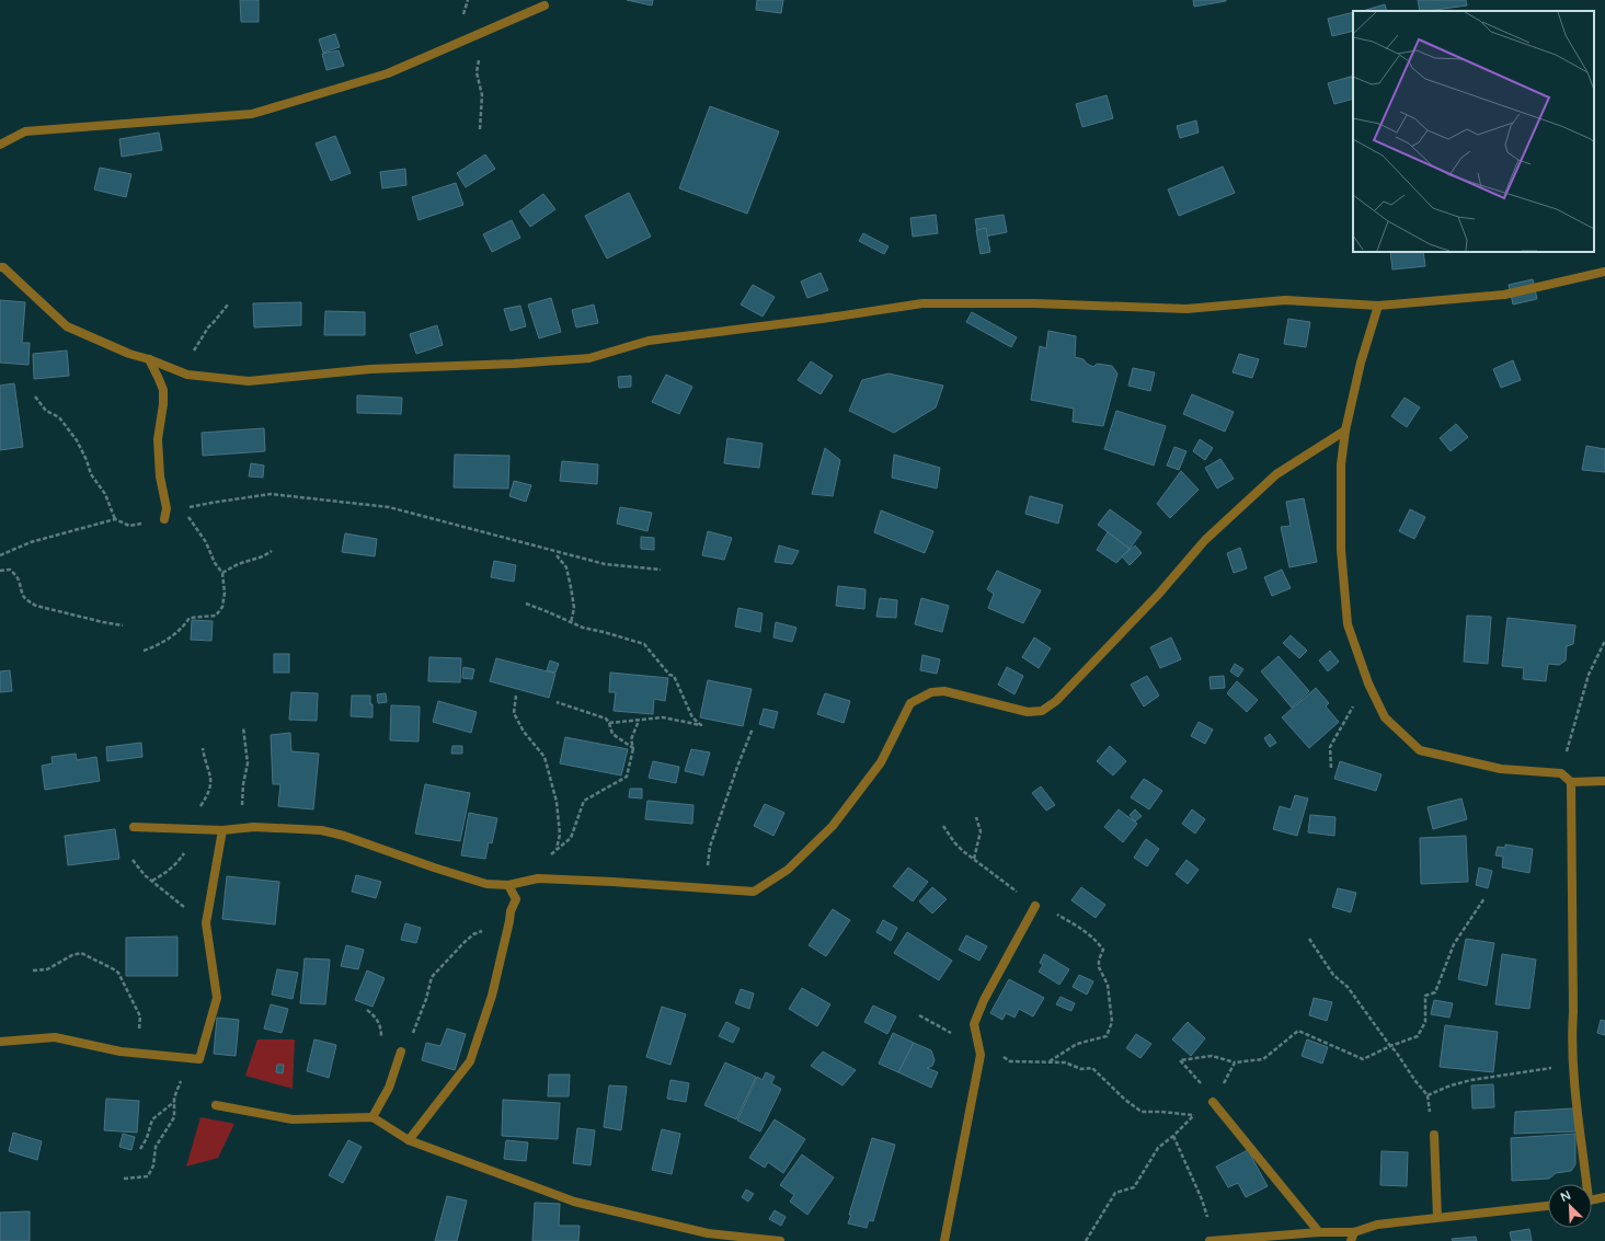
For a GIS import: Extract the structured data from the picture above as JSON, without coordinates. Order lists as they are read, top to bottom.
{
  "north": "top left"
}
